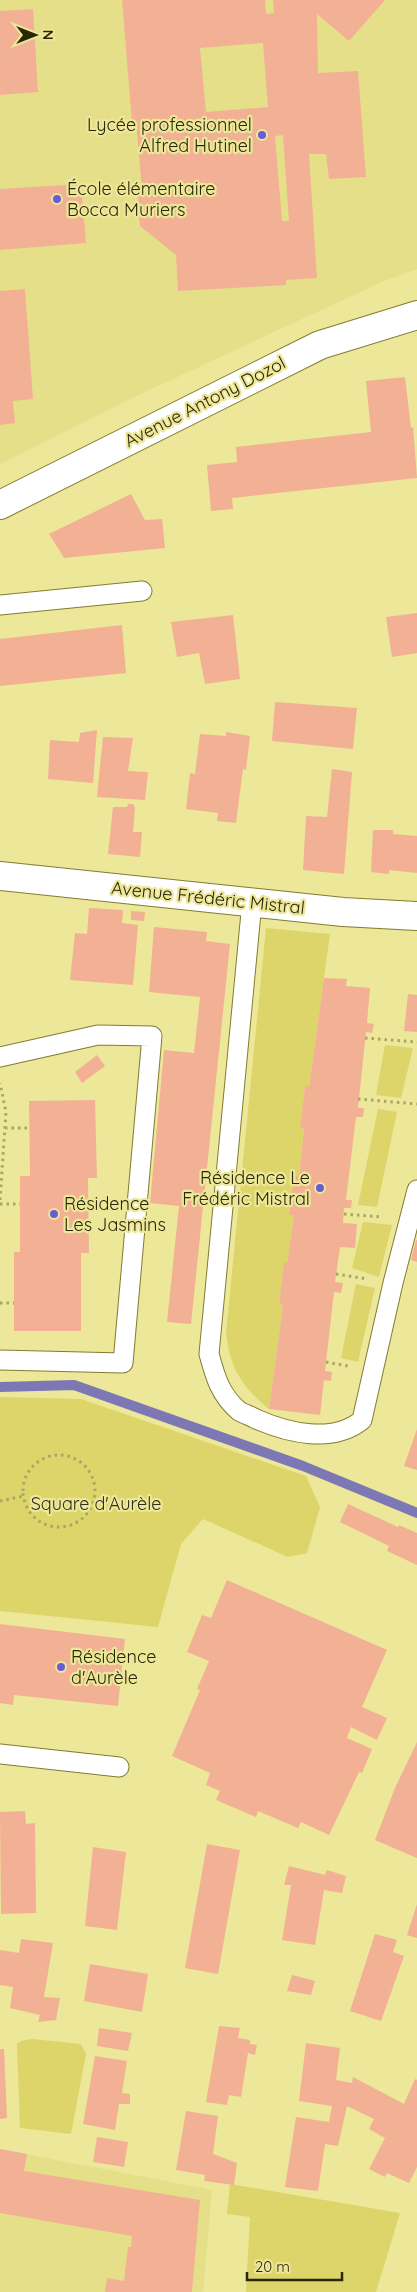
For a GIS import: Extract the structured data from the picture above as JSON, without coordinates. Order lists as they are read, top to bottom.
{
  "streets": {
    "street": ["Avenue Antony Dozol", "Avenue Frédéric Mistral"]
  },
  "parks": ["Square d'Aurèle"],
  "places": [
    "Lycée professionnel Alfred Hutinel",
    "École élémentaire Bocca Muriers",
    "Résidence Le Frédéric Mistral",
    "Résidence Les Jasmins",
    "Résidence d'Aurèle"
  ],
  "scale_bar": "20 m",
  "north": "right"
}
